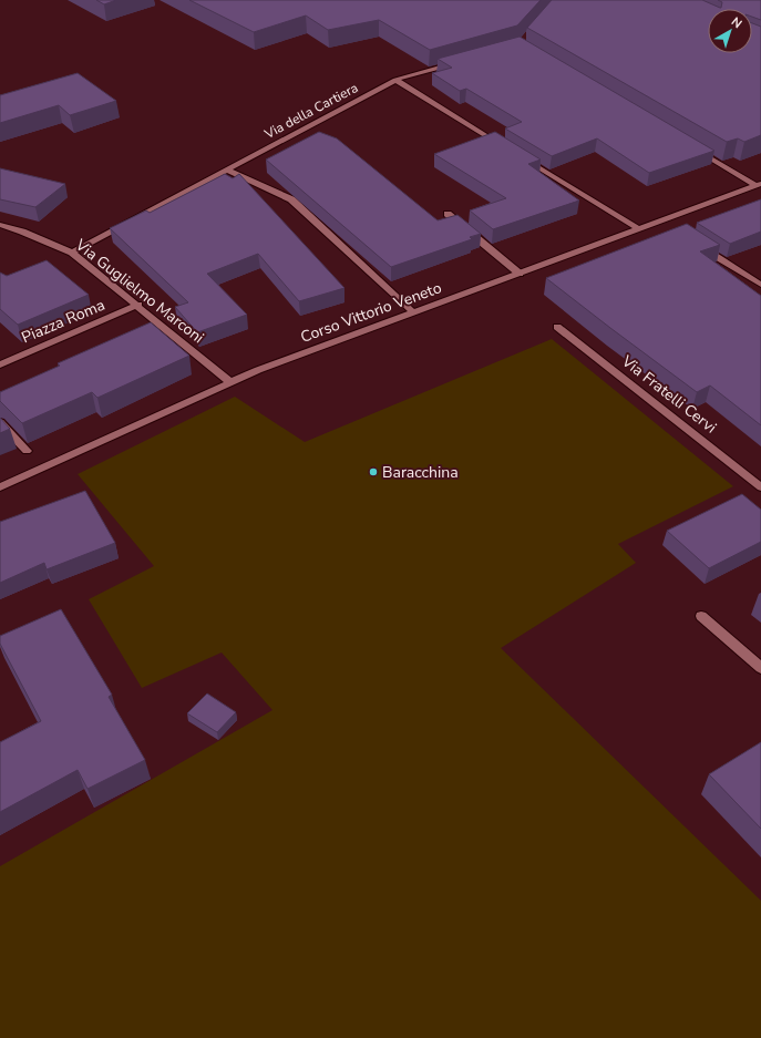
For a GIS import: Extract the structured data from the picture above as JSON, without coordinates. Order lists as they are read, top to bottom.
{
  "streets": {
    "street": [
      "Via della Cartiera",
      "Via Guglielmo Marconi",
      "Corso Vittorio Veneto",
      "Piazza Roma",
      "Via Fratelli Cervi"
    ]
  },
  "crossings": [
    ["Via della Cartiera", "Via Guglielmo Marconi"],
    ["Via Guglielmo Marconi", "Corso Vittorio Veneto"],
    ["Via Guglielmo Marconi", "Piazza Roma"]
  ],
  "places": ["Baracchina"],
  "north": "top right"
}
